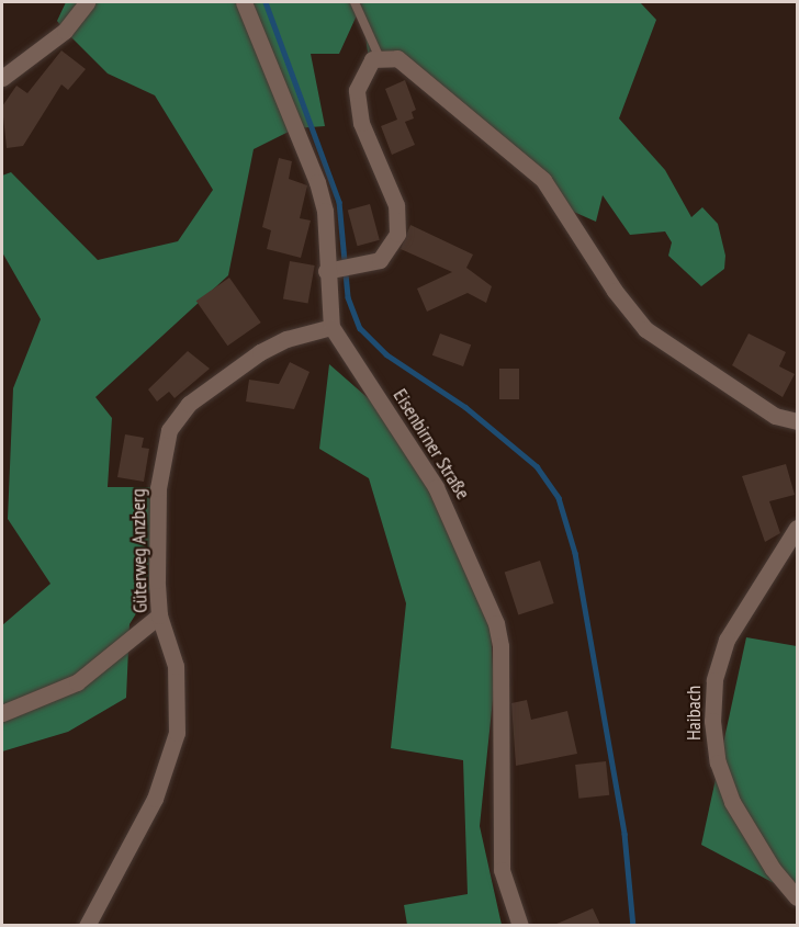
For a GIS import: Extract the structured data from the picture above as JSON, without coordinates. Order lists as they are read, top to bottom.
{
  "streets": {
    "street": ["Eisenbirner Straße", "Güterweg Anzberg", "Haibach"]
  },
  "crossings": [
    ["Eisenbirner Straße", "Güterweg Anzberg"]
  ]
}
